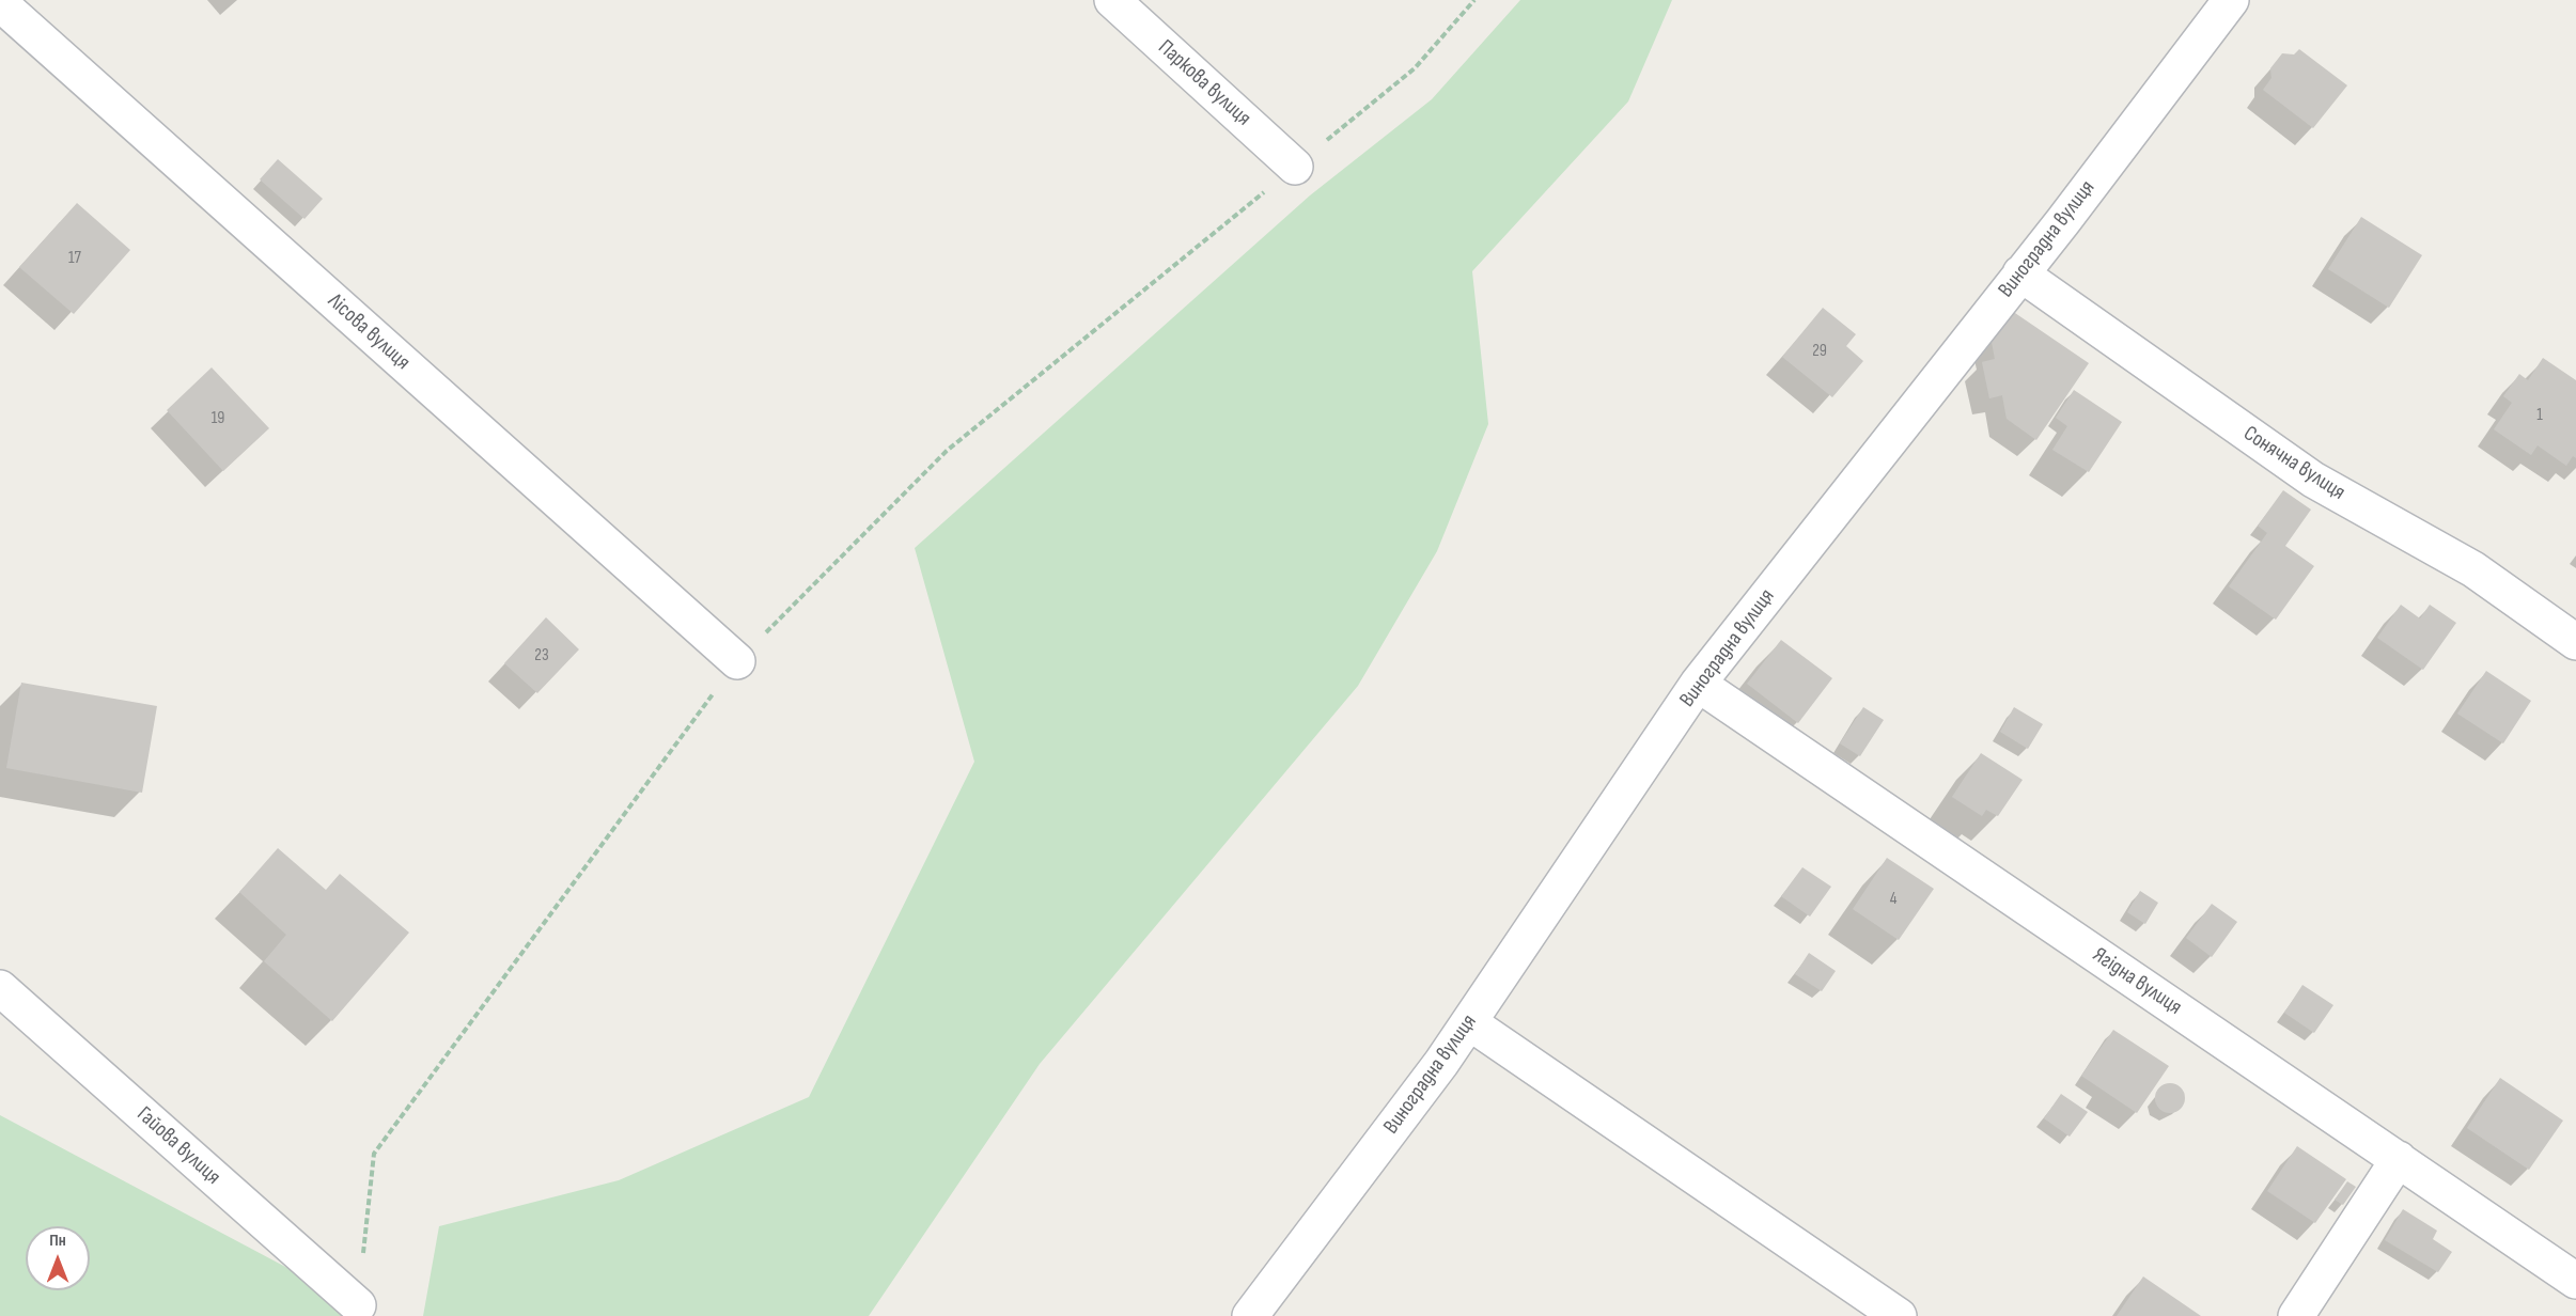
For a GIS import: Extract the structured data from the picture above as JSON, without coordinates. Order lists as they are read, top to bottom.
{
  "streets": {
    "street": [
      "Паркова вулиця",
      "Виноградна вулиця",
      "Лісова вулиця",
      "Сонячна вулиця",
      "Ягідна вулиця",
      "Гайова вулиця"
    ]
  },
  "crossings": [
    ["Виноградна вулиця", "Сонячна вулиця"],
    ["Виноградна вулиця", "Ягідна вулиця"]
  ],
  "house_numbers": [
    "17",
    "29",
    "1",
    "19",
    "23",
    "4"
  ],
  "north": "top"
}
